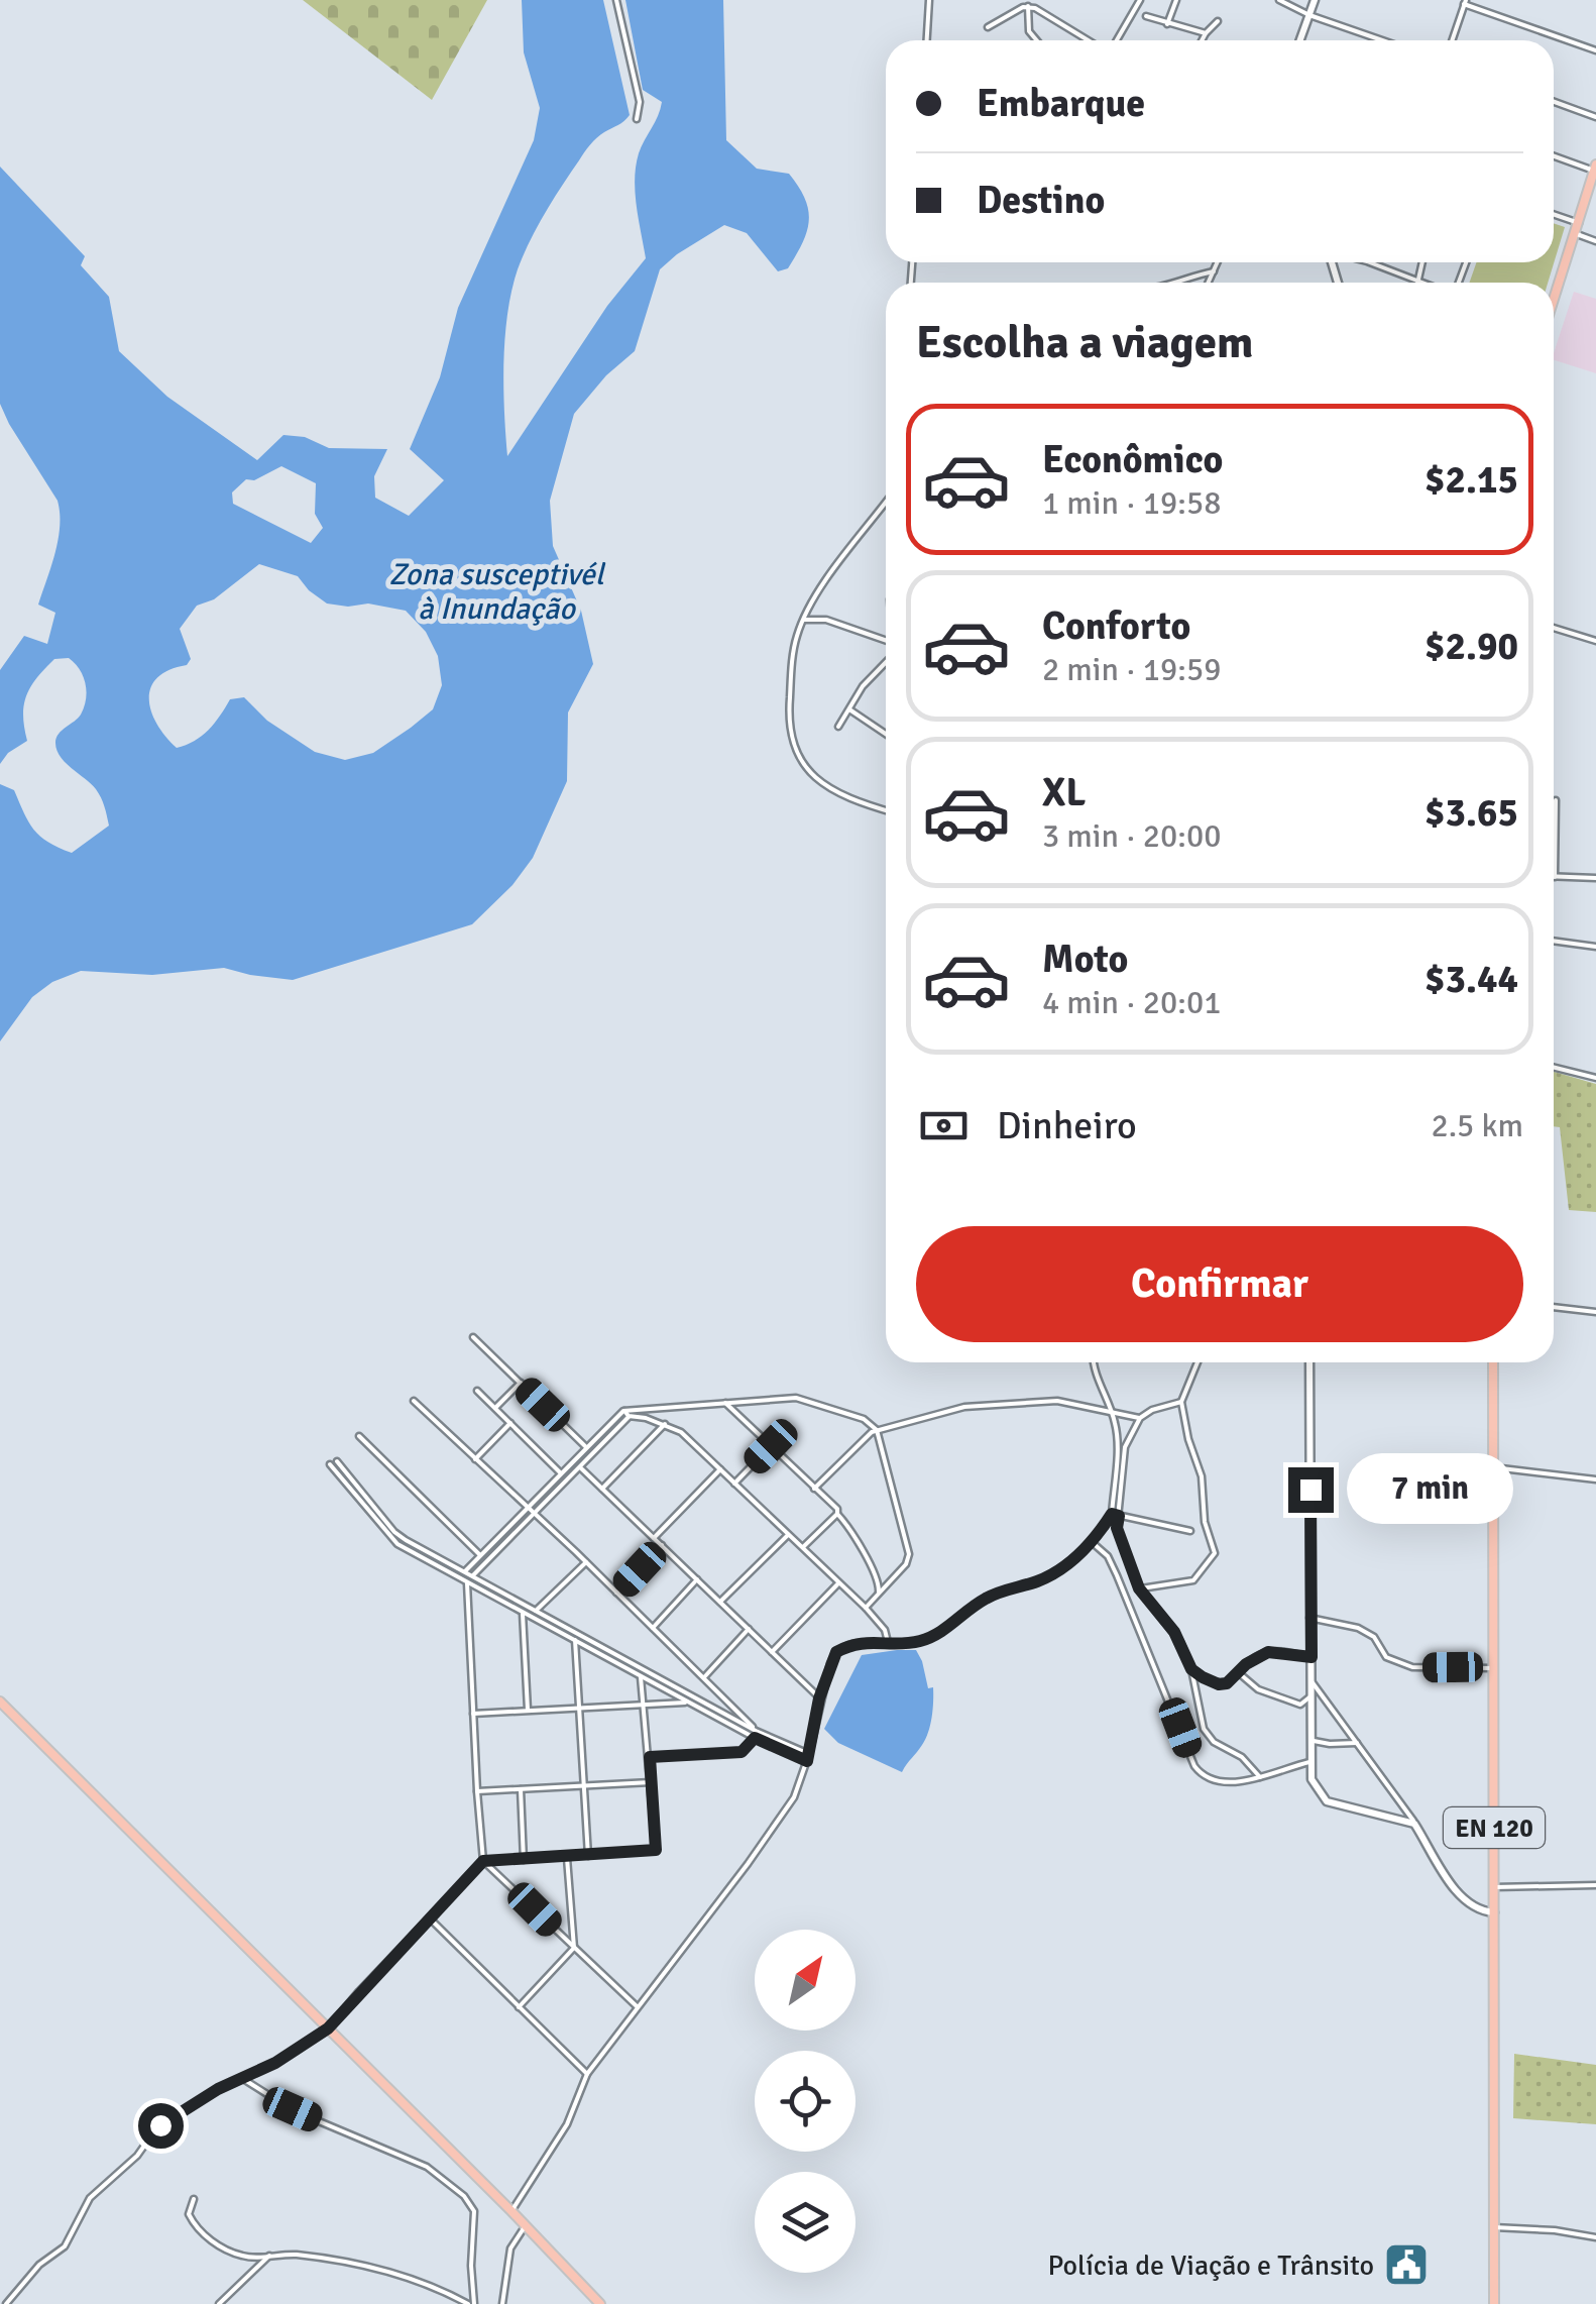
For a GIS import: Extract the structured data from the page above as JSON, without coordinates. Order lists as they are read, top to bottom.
{
  "streets": {
    "main road": ["EN 120"]
  },
  "water": ["Zona susceptivél à Inundação"],
  "places": {
    "public building": ["Polícia de Viação e Trânsito"]
  },
  "north": "top right",
  "page": {
    "banner": ["Embarque", "Destino"],
    "heading": "Escolha a viagem",
    "list": [
      {
        "name": "Econômico",
        "note": "1 min · 19:58",
        "value": "$2.15"
      },
      {
        "name": "Conforto",
        "note": "2 min · 19:59",
        "value": "$2.90"
      },
      {
        "name": "XL",
        "note": "3 min · 20:00",
        "value": "$3.65"
      },
      {
        "name": "Moto",
        "note": "4 min · 20:01",
        "value": "$3.44"
      }
    ],
    "pay": ["Dinheiro", "2.5 km"],
    "buttons": "Confirmar",
    "bubble": "7 min"
  }
}
